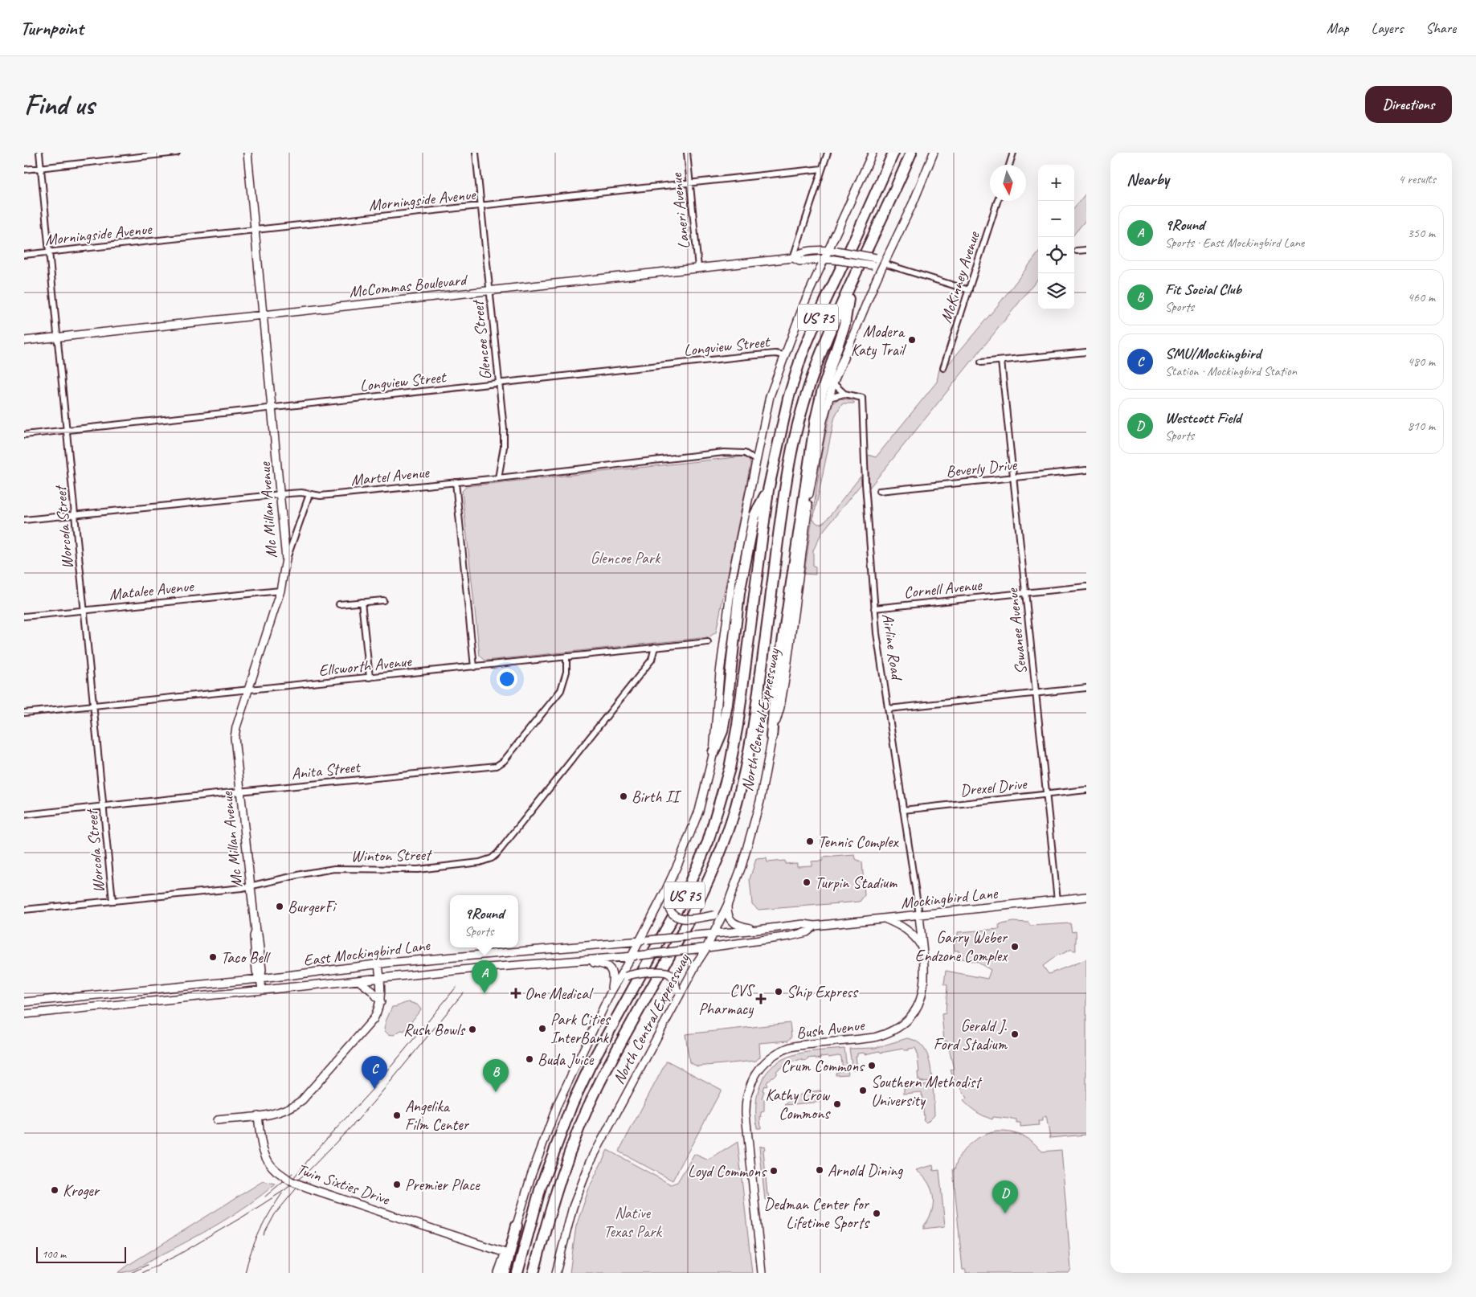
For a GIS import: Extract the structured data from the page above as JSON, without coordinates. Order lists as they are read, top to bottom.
{
  "streets": {
    "highway": ["US 75", "North Central Expressway"],
    "main road": [
      "McCommas Boulevard",
      "Mc Millan Avenue",
      "Mockingbird Lane",
      "East Mockingbird Lane",
      "Bush Avenue",
      "Twin Sixties Drive"
    ],
    "street": [
      "Morningside Avenue",
      "Laneri Avenue",
      "McKinney Avenue",
      "Glencoe Street",
      "Longview Street",
      "Beverly Drive",
      "Martel Avenue",
      "Worcola Street",
      "Cornell Avenue",
      "Matalee Avenue",
      "Sewanee Avenue",
      "Airline Road",
      "Ellsworth Avenue",
      "Anita Street",
      "Drexel Drive",
      "Winton Street"
    ]
  },
  "crossings": [
    ["Morningside Avenue", "Laneri Avenue"],
    ["Morningside Avenue", "Glencoe Street"],
    ["Morningside Avenue", "Mc Millan Avenue"],
    ["Morningside Avenue", "Worcola Street"],
    ["Laneri Avenue", "McCommas Boulevard"],
    ["McKinney Avenue", "McCommas Boulevard"],
    ["McCommas Boulevard", "Glencoe Street"],
    ["McCommas Boulevard", "Mc Millan Avenue"],
    ["McCommas Boulevard", "Worcola Street"],
    ["McCommas Boulevard", "North Central Expressway"],
    ["Glencoe Street", "Longview Street"],
    ["Glencoe Street", "Martel Avenue"],
    ["Longview Street", "Mc Millan Avenue"],
    ["Longview Street", "Worcola Street"],
    ["Beverly Drive", "Sewanee Avenue"],
    ["Martel Avenue", "Mc Millan Avenue"],
    ["Martel Avenue", "Worcola Street"],
    ["Mc Millan Avenue", "Matalee Avenue"],
    ["Mc Millan Avenue", "Ellsworth Avenue"],
    ["Mc Millan Avenue", "Anita Street"],
    ["Mc Millan Avenue", "Winton Street"],
    ["Mc Millan Avenue", "East Mockingbird Lane"],
    ["Worcola Street", "Matalee Avenue"],
    ["Worcola Street", "Ellsworth Avenue"],
    ["Worcola Street", "Anita Street"],
    ["Worcola Street", "Winton Street"],
    ["Cornell Avenue", "Sewanee Avenue"],
    ["Cornell Avenue", "Airline Road"],
    ["Sewanee Avenue", "Drexel Drive"],
    ["Sewanee Avenue", "Mockingbird Lane"],
    ["Airline Road", "North Central Expressway"],
    ["Airline Road", "Drexel Drive"],
    ["Airline Road", "Mockingbird Lane"],
    ["Airline Road", "Bush Avenue"],
    ["Ellsworth Avenue", "Anita Street"],
    ["Ellsworth Avenue", "Winton Street"],
    ["North Central Expressway", "Mockingbird Lane"],
    ["North Central Expressway", "East Mockingbird Lane"],
    ["Mockingbird Lane", "East Mockingbird Lane"],
    ["Mockingbird Lane", "Bush Avenue"]
  ],
  "parks": ["Glencoe Park", "Native Texas Park"],
  "places": {
    "other": [
      "Modera Katy Trail",
      "Birth II",
      "Tennis Complex",
      "Turpin Stadium",
      "BurgerFi",
      "Garry Weber Endzone Complex",
      "Taco Bell",
      "Ship Express",
      "Park Cities InterBank",
      "Rush Bowls",
      "Gerald J. Ford Stadium",
      "Buda Juice",
      "Crum Commons",
      "Southern Methodist University",
      "Kathy Crow Commons",
      "Angelika Film Center",
      "Arnold Dining",
      "Loyd Commons",
      "Premier Place",
      "Kroger",
      "Dedman Center for Lifetime Sports"
    ],
    "health": ["One Medical", "CVS Pharmacy"]
  },
  "scale_bar": "100 m",
  "north": "bottom",
  "page": {
    "header": "Turnpoint",
    "nav": ["Map", "Layers", "Share"],
    "buttons": "Directions",
    "title": "Find us",
    "heading": ["Nearby", "4 results"],
    "map_buttons": ["+", "−"],
    "list": [
      {
        "mark": "A",
        "name": "9Round",
        "note": "Sports · East Mockingbird Lane",
        "value": "350 m"
      },
      {
        "mark": "B",
        "name": "Fit Social Club",
        "note": "Sports",
        "value": "460 m"
      },
      {
        "mark": "C",
        "name": "SMU/Mockingbird",
        "note": "Station · Mockingbird Station",
        "value": "480 m"
      },
      {
        "mark": "D",
        "name": "Westcott Field",
        "note": "Sports",
        "value": "810 m"
      }
    ],
    "popup": ["9Round", "Sports"],
    "pins": [
      "A",
      "C",
      "B",
      "D"
    ],
    "scale": "100 m"
  }
}
